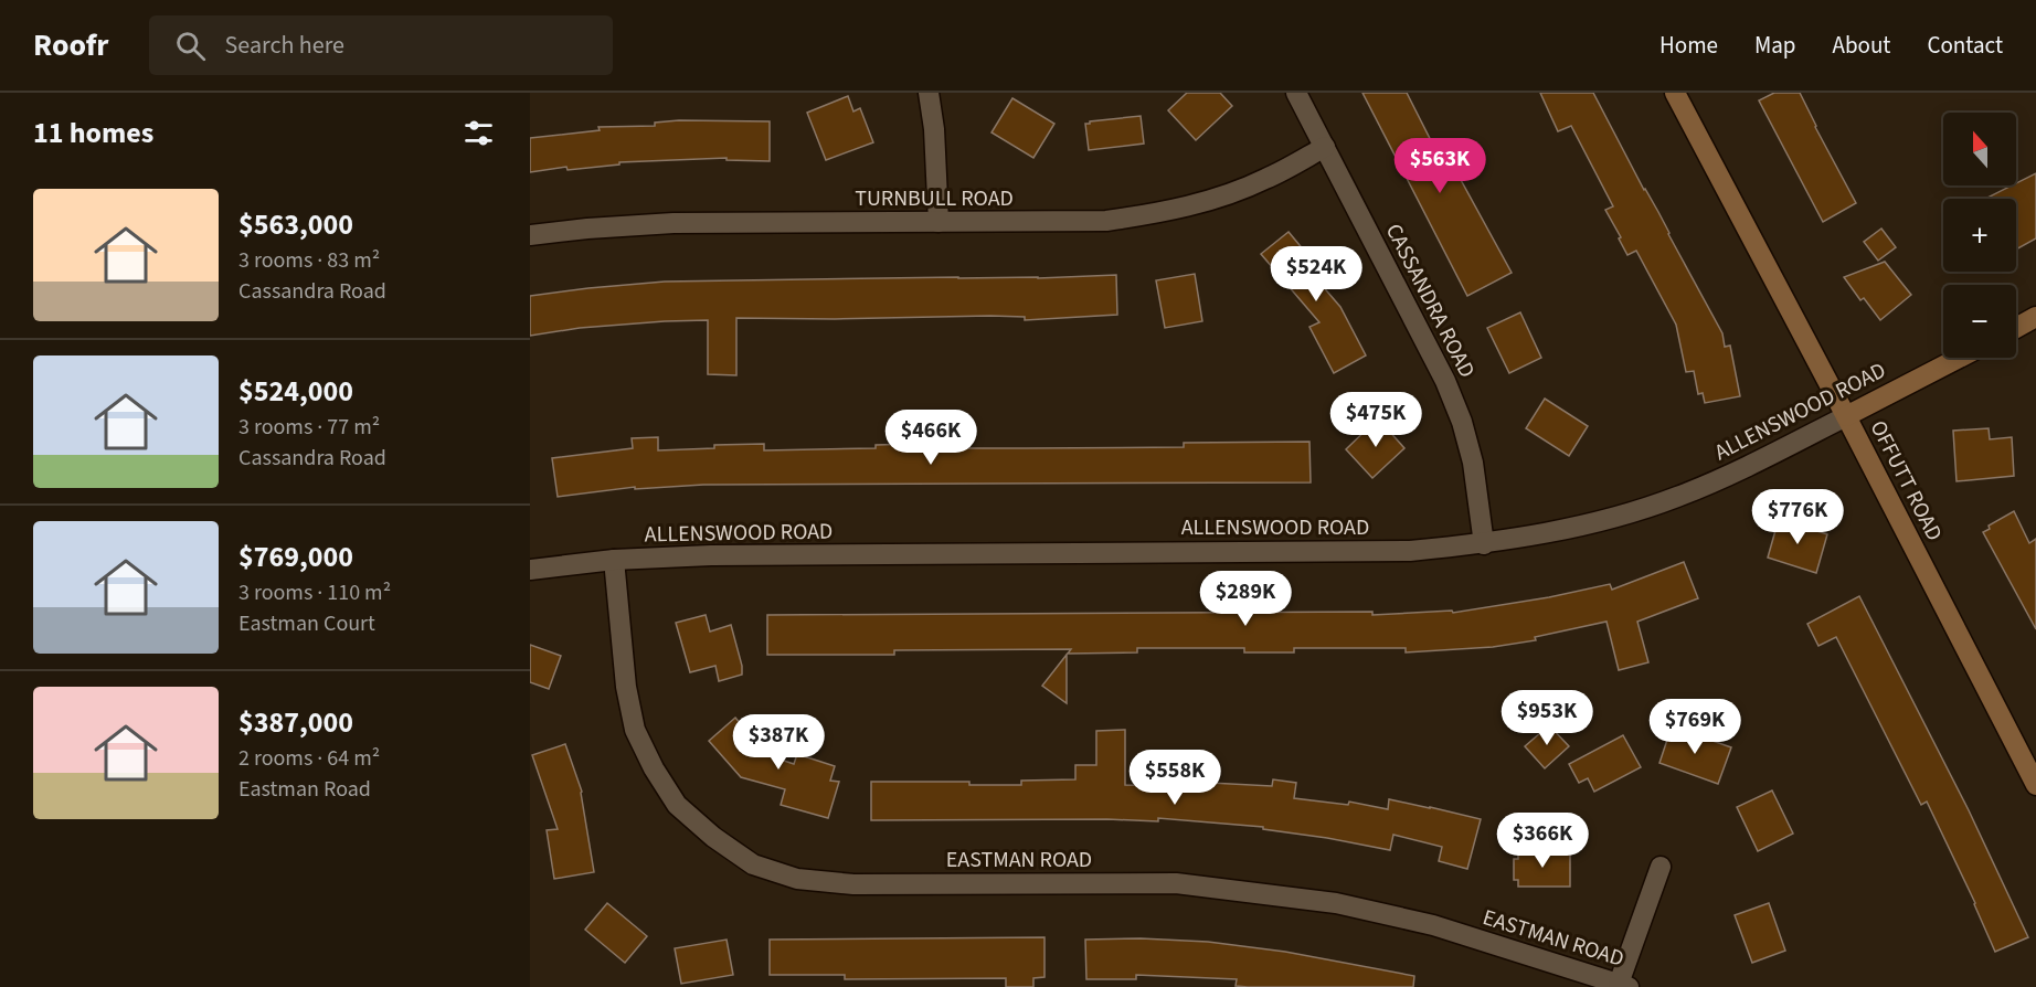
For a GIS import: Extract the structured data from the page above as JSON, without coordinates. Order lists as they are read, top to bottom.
{
  "streets": {
    "street": [
      "TURNBULL ROAD",
      "CASSANDRA ROAD",
      "ALLENSWOOD ROAD",
      "OFFUTT ROAD",
      "EASTMAN ROAD"
    ]
  },
  "crossings": [
    ["TURNBULL ROAD", "CASSANDRA ROAD"],
    ["CASSANDRA ROAD", "ALLENSWOOD ROAD"],
    ["ALLENSWOOD ROAD", "OFFUTT ROAD"],
    ["ALLENSWOOD ROAD", "EASTMAN ROAD"]
  ],
  "north": "top",
  "page": {
    "header": "Roofr",
    "search": "Search here",
    "nav": [
      "Home",
      "Map",
      "About",
      "Contact"
    ],
    "heading": "11 homes",
    "map_buttons": ["+", "−"],
    "price": [
      "$563K",
      "$524K",
      "$475K",
      "$466K",
      "$776K",
      "$289K",
      "$953K",
      "$769K",
      "$387K",
      "$558K",
      "$366K"
    ],
    "list": [
      {
        "name": "$563,000",
        "note": "3 rooms · 83 m² · Cassandra Road"
      },
      {
        "name": "$524,000",
        "note": "3 rooms · 77 m² · Cassandra Road"
      },
      {
        "name": "$769,000",
        "note": "3 rooms · 110 m² · Eastman Court"
      },
      {
        "name": "$387,000",
        "note": "2 rooms · 64 m² · Eastman Road"
      }
    ]
  }
}
